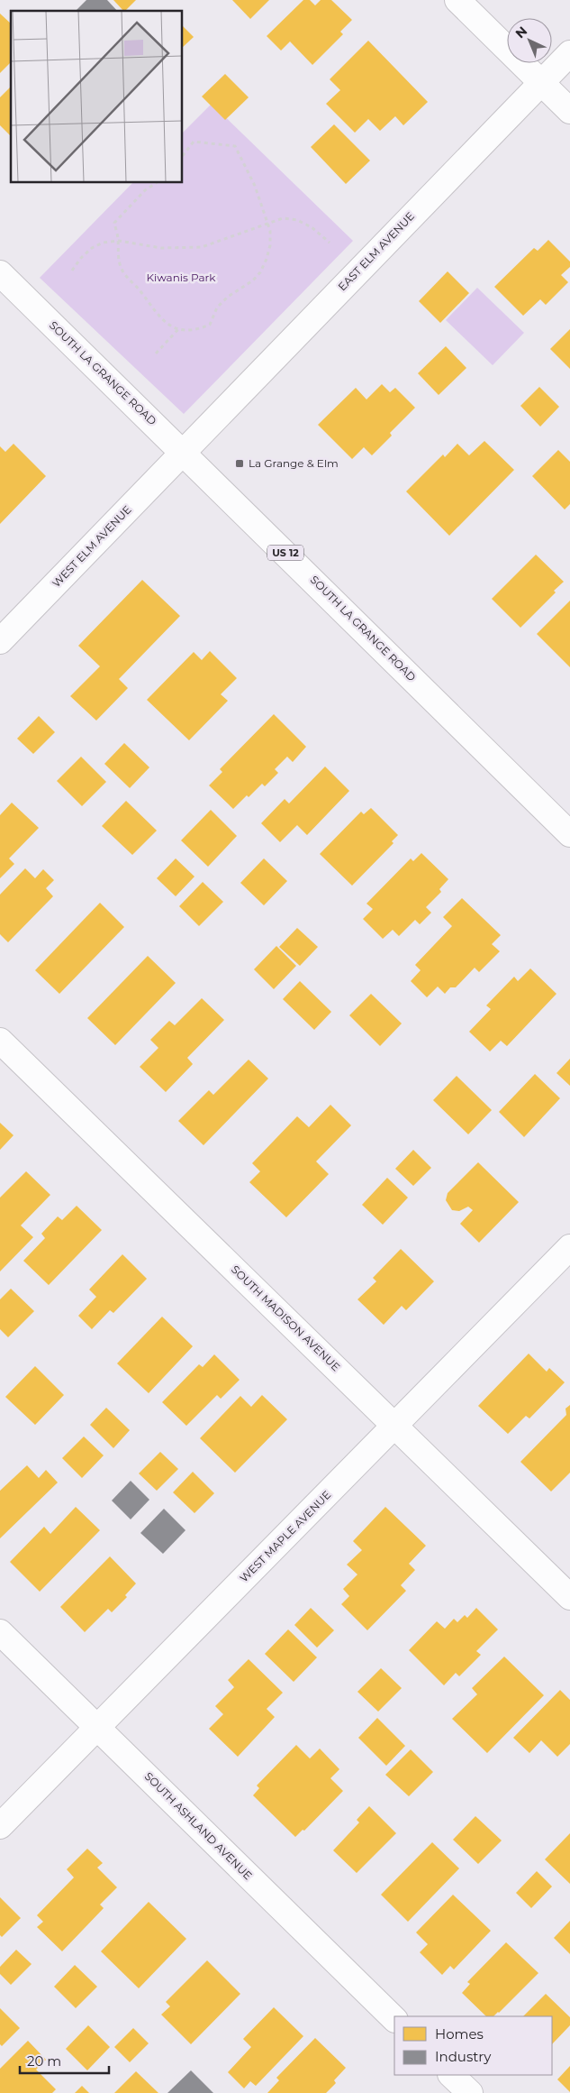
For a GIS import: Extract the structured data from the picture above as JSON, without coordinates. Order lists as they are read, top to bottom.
{
  "streets": {
    "street": [
      "EAST ELM AVENUE",
      "SOUTH LA GRANGE ROAD",
      "WEST ELM AVENUE",
      "US 12",
      "SOUTH MADISON AVENUE",
      "WEST MAPLE AVENUE",
      "SOUTH ASHLAND AVENUE"
    ]
  },
  "crossings": [
    ["EAST ELM AVENUE", "SOUTH LA GRANGE ROAD"],
    ["EAST ELM AVENUE", "WEST ELM AVENUE"],
    ["SOUTH LA GRANGE ROAD", "WEST ELM AVENUE"],
    ["SOUTH MADISON AVENUE", "WEST MAPLE AVENUE"],
    ["WEST MAPLE AVENUE", "SOUTH ASHLAND AVENUE"]
  ],
  "parks": ["Kiwanis Park"],
  "places": {
    "transit": ["La Grange & Elm"]
  },
  "legend": ["Homes", "Industry"],
  "scale_bar": "20 m",
  "north": "top left"
}
